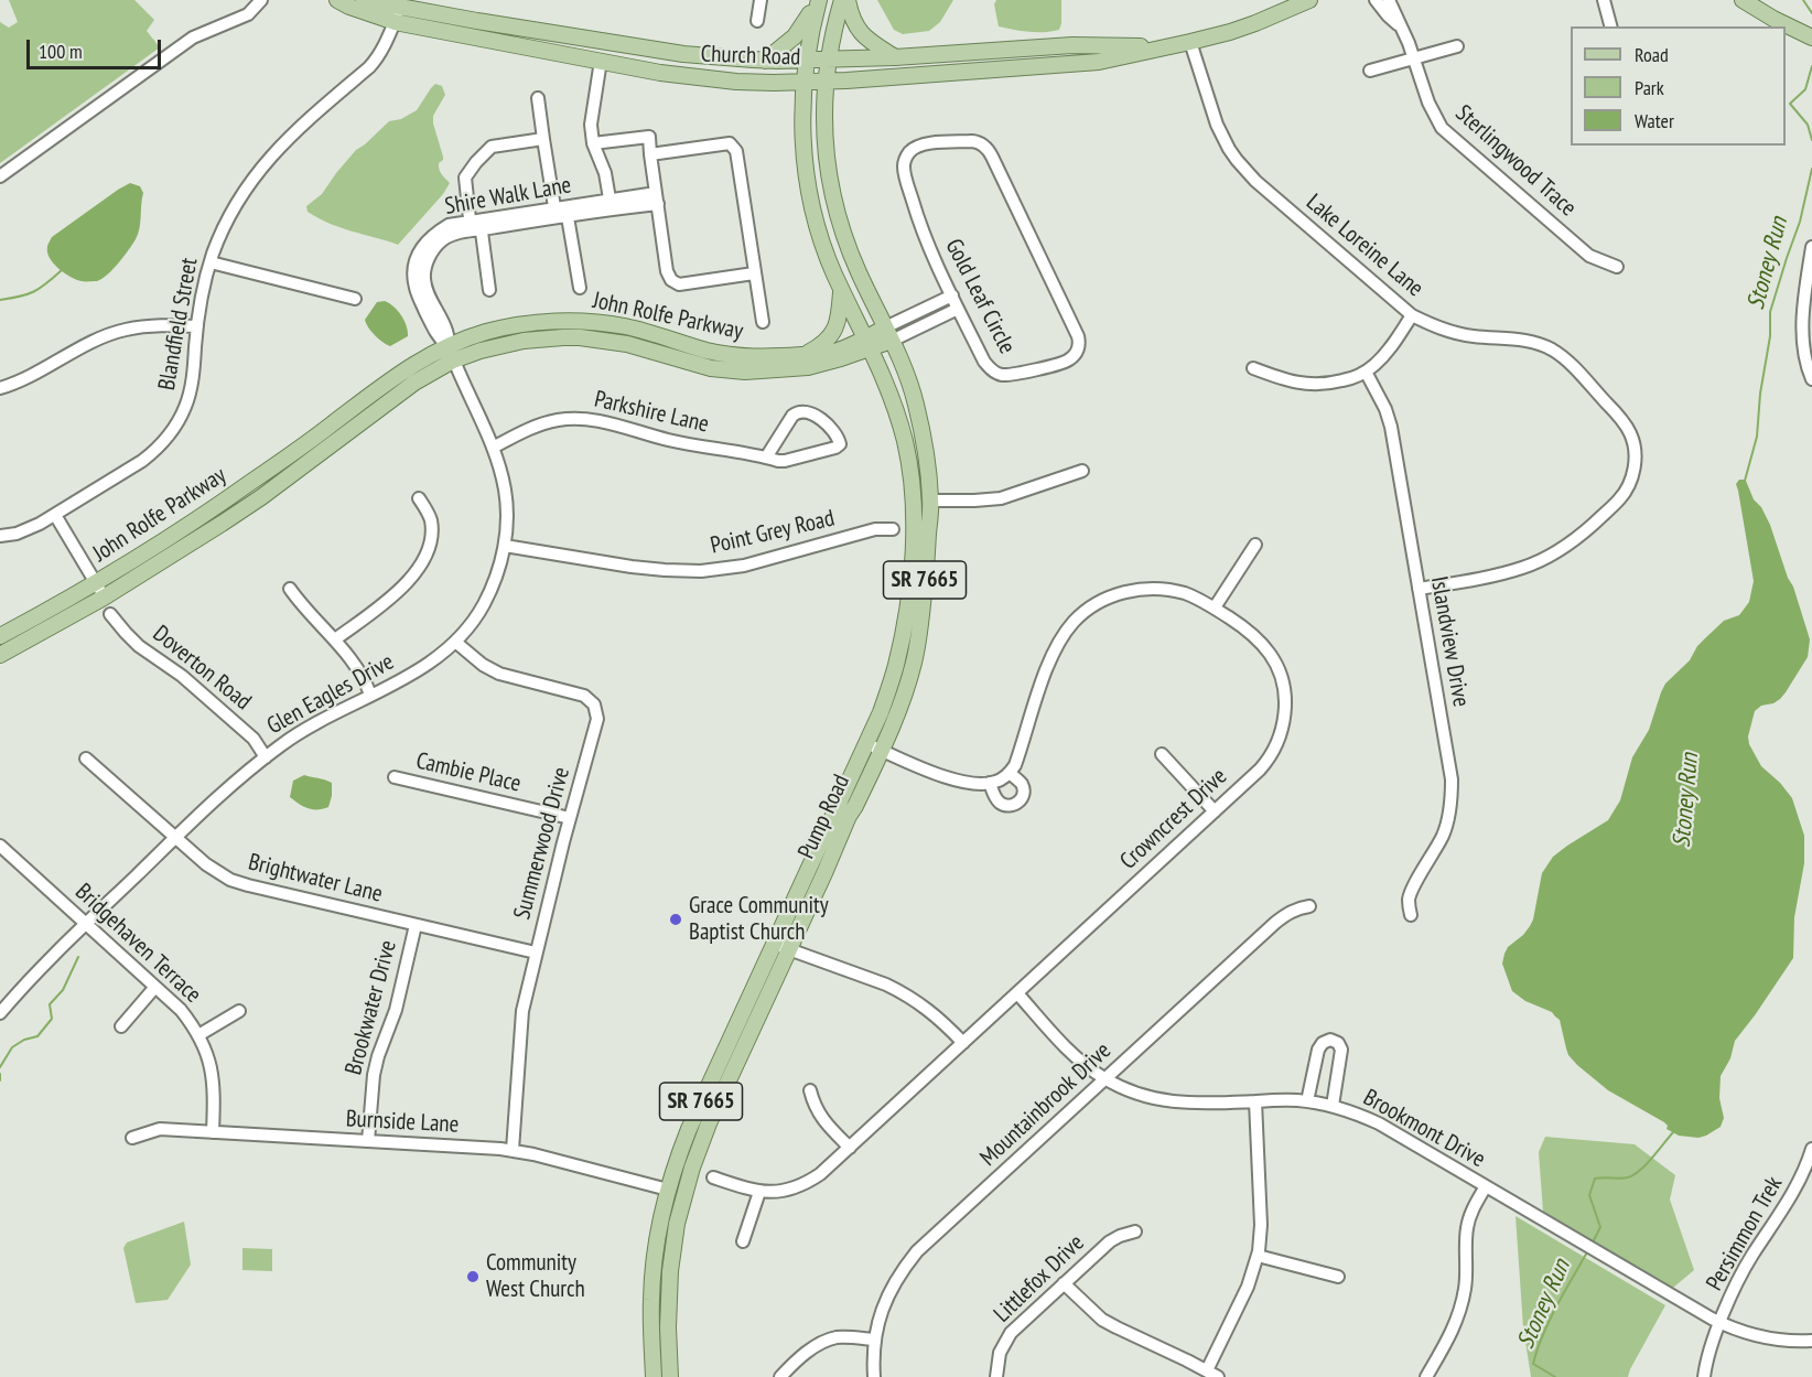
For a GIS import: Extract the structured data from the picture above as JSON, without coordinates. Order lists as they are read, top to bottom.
{
  "streets": {
    "main road": [
      "Church Road",
      "John Rolfe Parkway",
      "SR 7665",
      "Pump Road"
    ],
    "street": [
      "Sterlingwood Trace",
      "Shire Walk Lane",
      "Lake Loreine Lane",
      "Gold Leaf Circle",
      "Blandfield Street",
      "Parkshire Lane",
      "Point Grey Road",
      "Islandview Drive",
      "Doverton Road",
      "Glen Eagles Drive",
      "Cambie Place",
      "Crowncrest Drive",
      "Summerwood Drive",
      "Brightwater Lane",
      "Bridgehaven Terrace",
      "Brookwater Drive",
      "Mountainbrook Drive",
      "Burnside Lane",
      "Brookmont Drive",
      "Persimmon Trek",
      "Littlefox Drive"
    ]
  },
  "crossings": [
    ["Church Road", "Lake Loreine Lane"],
    ["Church Road", "Blandfield Street"],
    ["Shire Walk Lane", "John Rolfe Parkway"],
    ["Shire Walk Lane", "Glen Eagles Drive"],
    ["Lake Loreine Lane", "Islandview Drive"],
    ["John Rolfe Parkway", "Glen Eagles Drive"],
    ["John Rolfe Parkway", "Pump Road"],
    ["Parkshire Lane", "Glen Eagles Drive"],
    ["Point Grey Road", "Glen Eagles Drive"],
    ["Doverton Road", "Glen Eagles Drive"],
    ["Glen Eagles Drive", "Summerwood Drive"],
    ["Glen Eagles Drive", "Brightwater Lane"],
    ["Glen Eagles Drive", "Bridgehaven Terrace"],
    ["Cambie Place", "Summerwood Drive"],
    ["Pump Road", "Burnside Lane"],
    ["Crowncrest Drive", "Brookmont Drive"],
    ["Summerwood Drive", "Brightwater Lane"],
    ["Summerwood Drive", "Burnside Lane"],
    ["Brightwater Lane", "Brookwater Drive"],
    ["Bridgehaven Terrace", "Burnside Lane"],
    ["Brookwater Drive", "Burnside Lane"],
    ["Mountainbrook Drive", "Brookmont Drive"],
    ["Brookmont Drive", "Persimmon Trek"]
  ],
  "water": ["Stoney Run"],
  "places": ["Grace Community Baptist Church", "Community West Church"],
  "legend": ["Road", "Park", "Water"],
  "scale_bar": "100 m"
}
